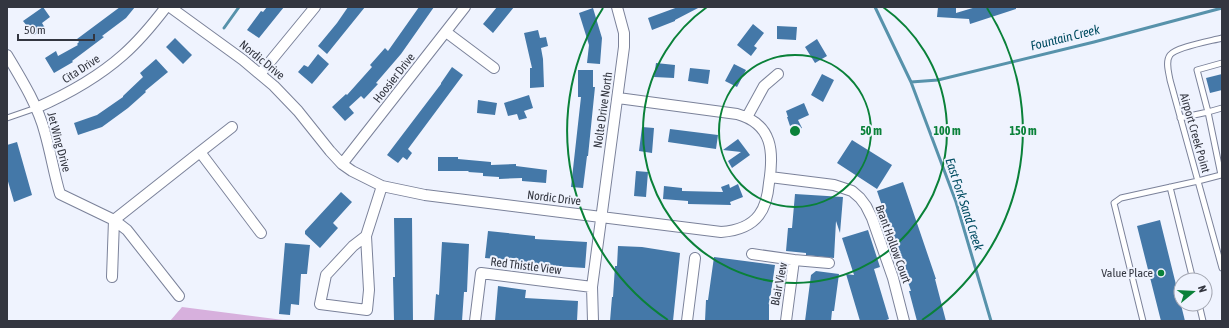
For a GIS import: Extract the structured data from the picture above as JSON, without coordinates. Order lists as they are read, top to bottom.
{
  "streets": {
    "street": [
      "Nordic Drive",
      "Cita Drive",
      "Hoosier Drive",
      "Nolte Drive North",
      "Jet Wing Drive",
      "Brant Hollow Court",
      "Red Thistle View",
      "Blair View"
    ],
    "lane": ["Airport Creek Point"]
  },
  "crossings": [
    ["Nordic Drive", "Hoosier Drive"],
    ["Nordic Drive", "Nolte Drive North"],
    ["Nordic Drive", "Brant Hollow Court"],
    ["Cita Drive", "Jet Wing Drive"]
  ],
  "water": ["Fountain Creek", "East Fork Sand Creek"],
  "places": ["Value Place"],
  "scale_bar": "50 m",
  "north": "right",
  "rings": ["50 m", "100 m", "150 m"]
}
